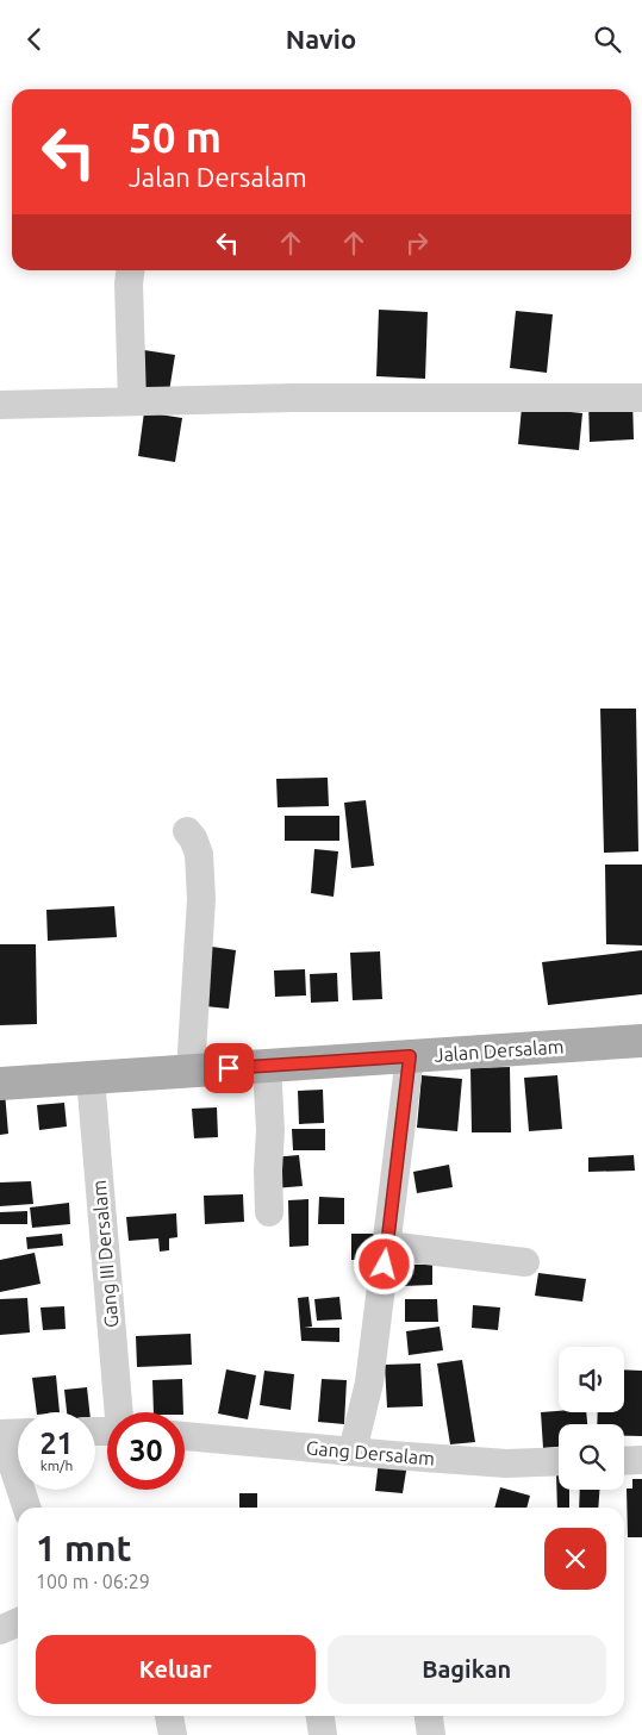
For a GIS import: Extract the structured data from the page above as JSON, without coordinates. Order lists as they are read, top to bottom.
{
  "streets": {
    "main road": ["Jalan Dersalam"],
    "street": ["Gang III Dersalam", "Gang Dersalam"]
  },
  "crossings": [
    ["Jalan Dersalam", "Gang III Dersalam"]
  ],
  "page": {
    "header": "Navio",
    "turn": ["50 m", "Jalan Dersalam"],
    "speed": "21 km/h",
    "limit": "30",
    "heading": ["1 mnt", "100 m · 06:29"],
    "buttons": ["Keluar", "Bagikan"]
  }
}
